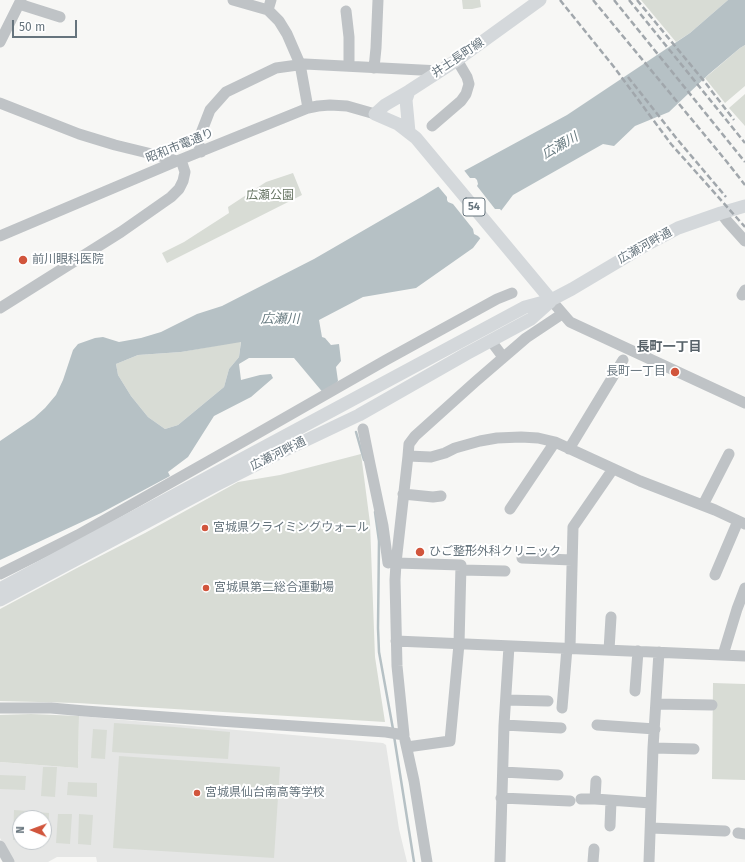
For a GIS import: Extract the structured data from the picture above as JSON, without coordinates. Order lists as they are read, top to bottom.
{
  "streets": {
    "main road": ["井土長町線", "54", "広瀬河畔通"],
    "street": ["昭和市電通り"]
  },
  "crossings": [
    ["井土長町線", "昭和市電通り"],
    ["井土長町線", "54"],
    ["昭和市電通り", "54"],
    ["54", "広瀬河畔通"]
  ],
  "districts": ["長町一丁目"],
  "water": ["広瀬川"],
  "parks": ["広瀬公園"],
  "places": [
    "前川眼科医院",
    "長町一丁目",
    "宮城県クライミングウォール",
    "ひご整形外科クリニック",
    "宮城県第二総合運動場",
    "宮城県仙台南高等学校"
  ],
  "scale_bar": "50 m",
  "north": "left"
}
